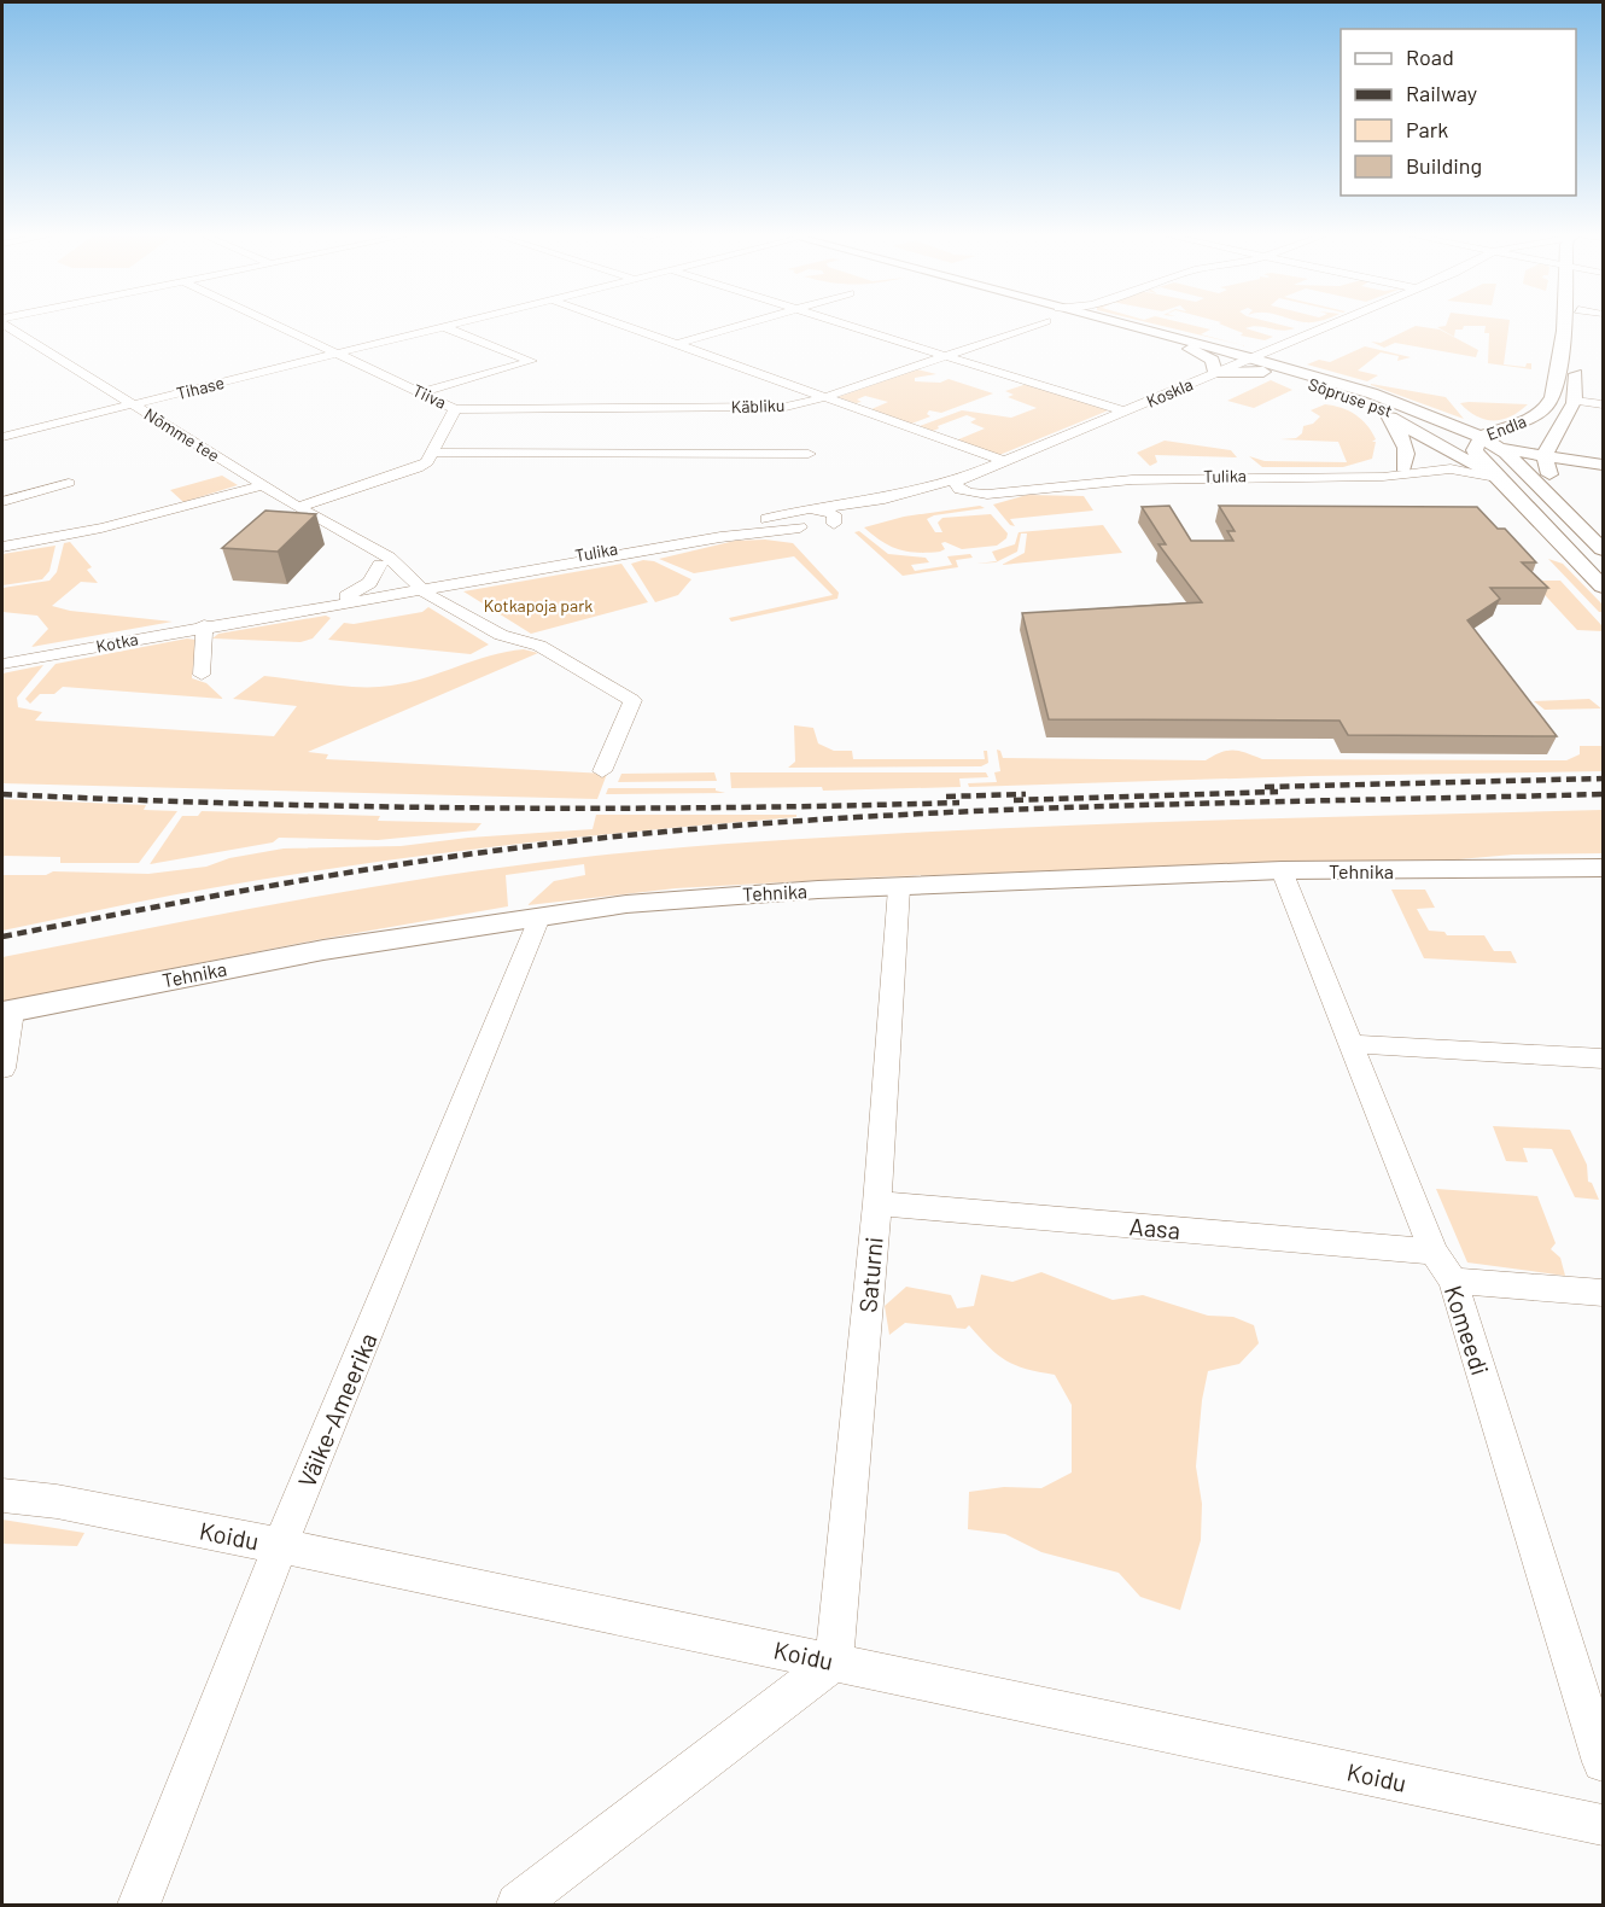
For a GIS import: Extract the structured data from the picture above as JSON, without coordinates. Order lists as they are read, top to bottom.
{
  "streets": {
    "main road": ["Sõpruse pst", "Endla", "Tehnika"],
    "street": [
      "Tihase",
      "Koskla",
      "Tiiva",
      "Käbliku",
      "Nõmme tee",
      "Tulika",
      "Kotka",
      "Aasa",
      "Saturni",
      "Komeedi",
      "Väike-Ameerika",
      "Koidu"
    ]
  },
  "crossings": [
    ["Tihase", "Tiiva"],
    ["Tihase", "Nõmme tee"],
    ["Koskla", "Sõpruse pst"],
    ["Koskla", "Tulika"],
    ["Tiiva", "Käbliku"],
    ["Tiiva", "Nõmme tee"],
    ["Sõpruse pst", "Endla"],
    ["Sõpruse pst", "Tulika"],
    ["Endla", "Tulika"],
    ["Nõmme tee", "Tulika"],
    ["Nõmme tee", "Kotka"],
    ["Tulika", "Kotka"],
    ["Tehnika", "Saturni"],
    ["Tehnika", "Komeedi"],
    ["Tehnika", "Väike-Ameerika"],
    ["Aasa", "Saturni"],
    ["Aasa", "Komeedi"],
    ["Saturni", "Koidu"],
    ["Väike-Ameerika", "Koidu"]
  ],
  "parks": ["Kotkapoja park"],
  "legend": [
    "Road",
    "Railway",
    "Park",
    "Building"
  ]
}
